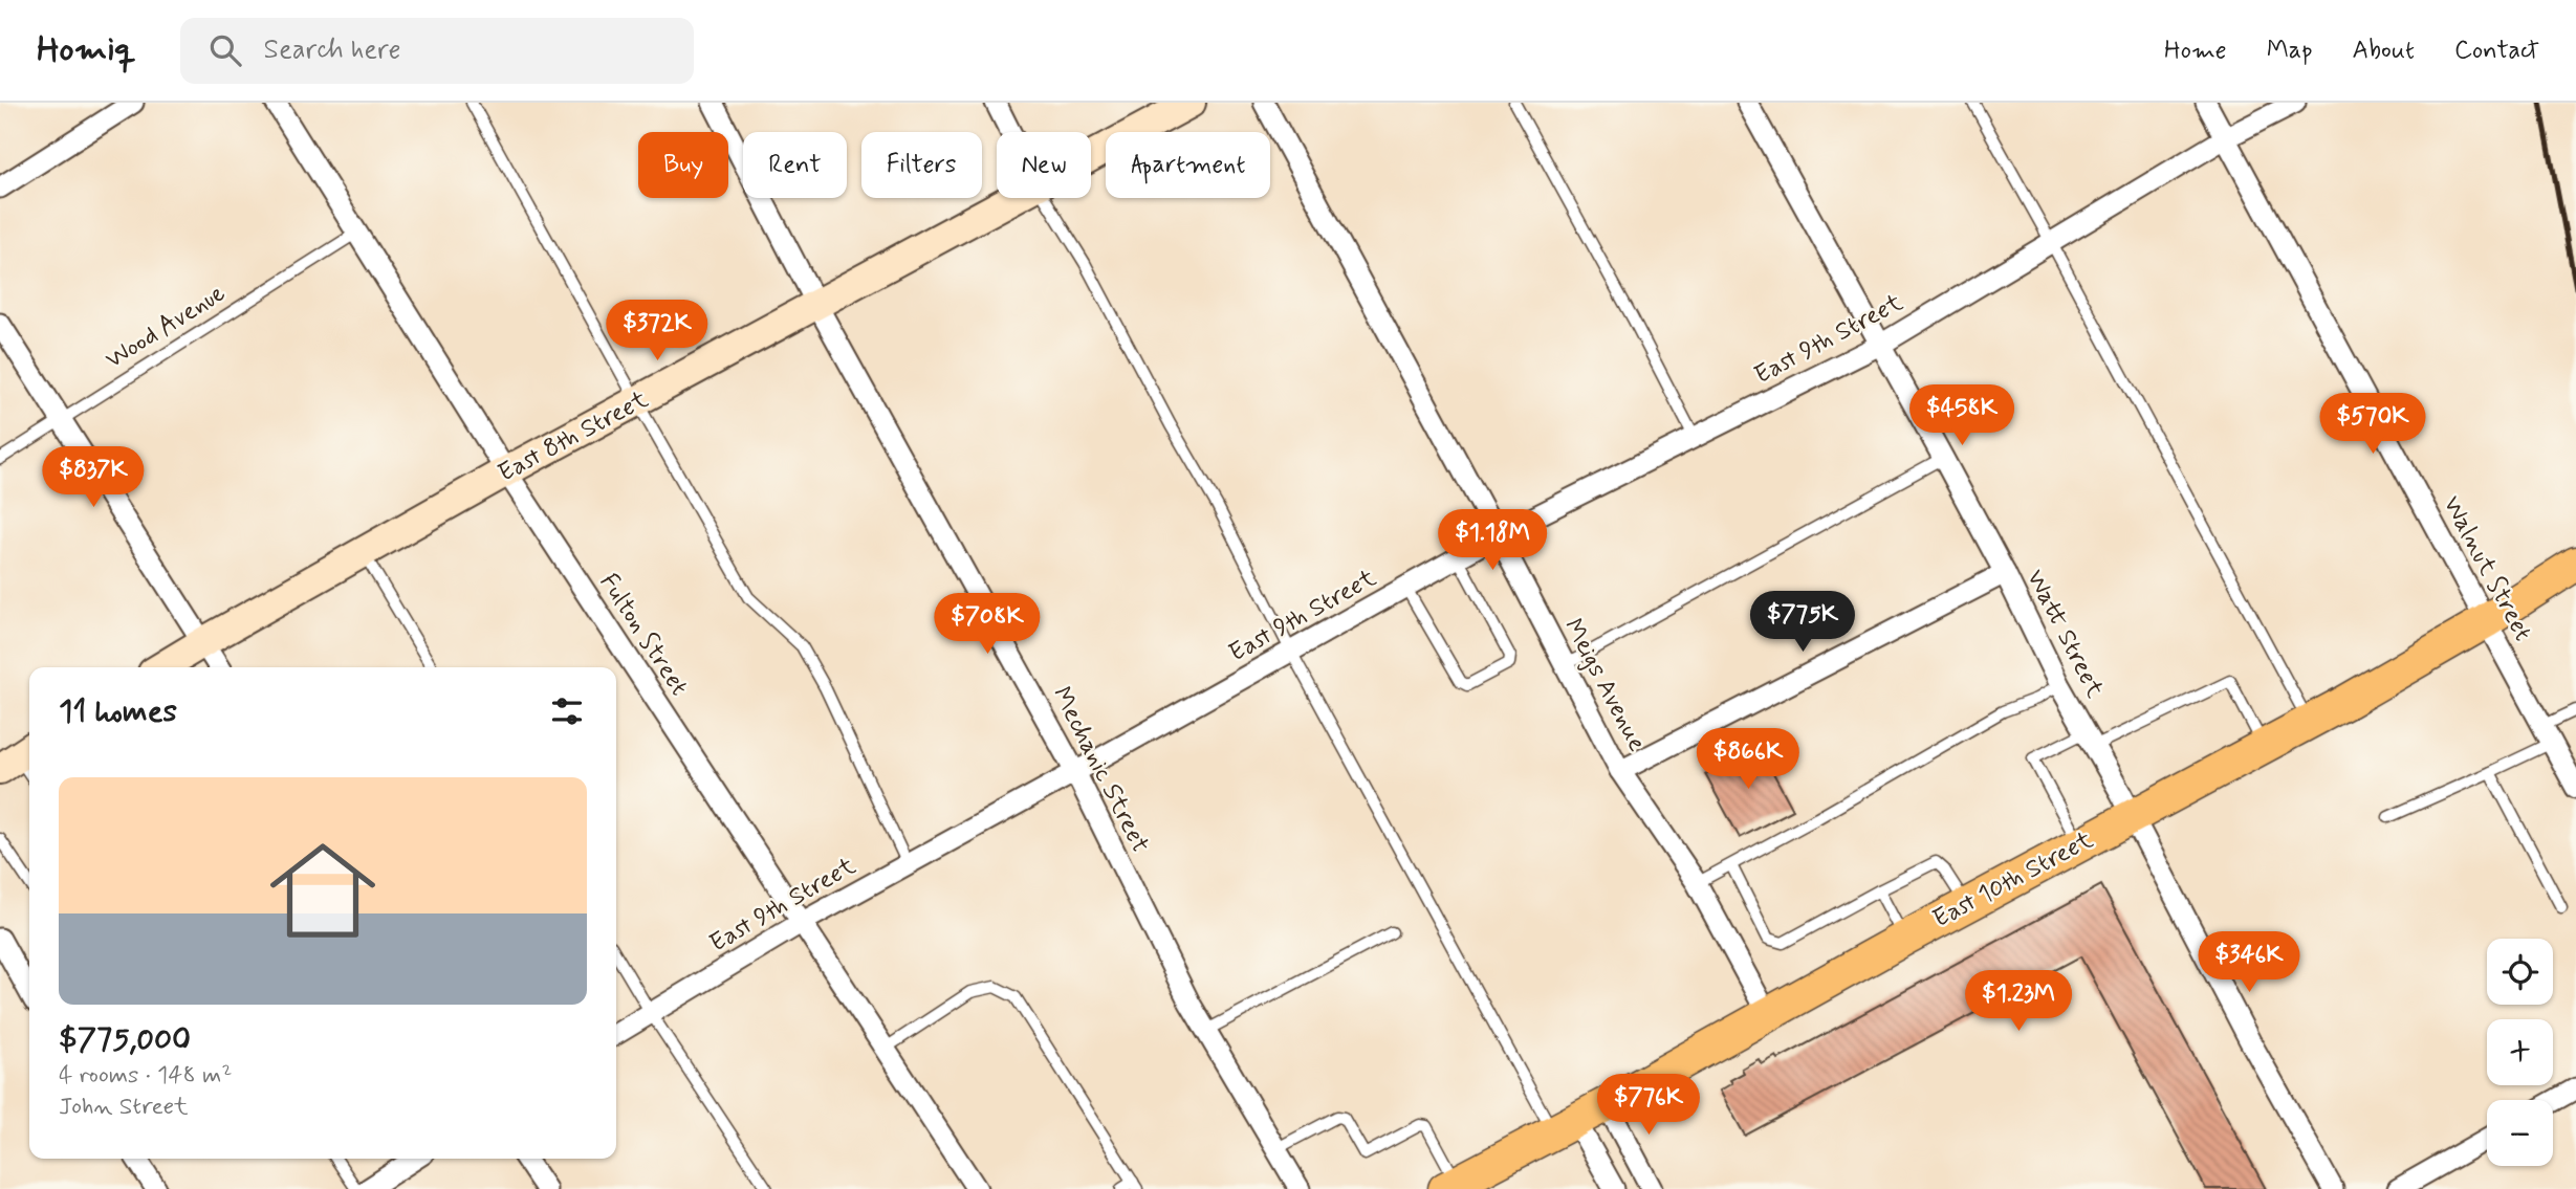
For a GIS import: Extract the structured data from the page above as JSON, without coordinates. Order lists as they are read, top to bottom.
{
  "streets": {
    "main road": ["East 8th Street", "East 10th Street"],
    "street": [
      "East 9th Street",
      "Walnut Street",
      "Watt Street",
      "Fulton Street",
      "Meigs Avenue",
      "Mechanic Street"
    ],
    "lane": ["Wood Avenue"]
  },
  "crossings": [
    ["Wood Avenue", "Fulton Street"],
    ["East 9th Street", "Walnut Street"],
    ["East 9th Street", "Watt Street"],
    ["East 9th Street", "Fulton Street"],
    ["East 9th Street", "Meigs Avenue"],
    ["East 9th Street", "Mechanic Street"],
    ["East 8th Street", "Fulton Street"],
    ["East 8th Street", "Mechanic Street"],
    ["Walnut Street", "East 10th Street"],
    ["Watt Street", "East 10th Street"],
    ["Meigs Avenue", "East 10th Street"]
  ],
  "page": {
    "header": "Homiq",
    "search": "Search here",
    "nav": [
      "Home",
      "Map",
      "About",
      "Contact"
    ],
    "chip": [
      "Buy",
      "Rent",
      "Filters",
      "New",
      "Apartment"
    ],
    "price": [
      "$372K",
      "$458K",
      "$570K",
      "$837K",
      "$1.18M",
      "$775K",
      "$708K",
      "$866K",
      "$346K",
      "$1.23M",
      "$776K"
    ],
    "heading": "11 homes",
    "list": [
      {
        "name": "$775,000",
        "note": "4 rooms · 148 m² · John Street"
      }
    ],
    "map_buttons": ["+", "−"]
  }
}
